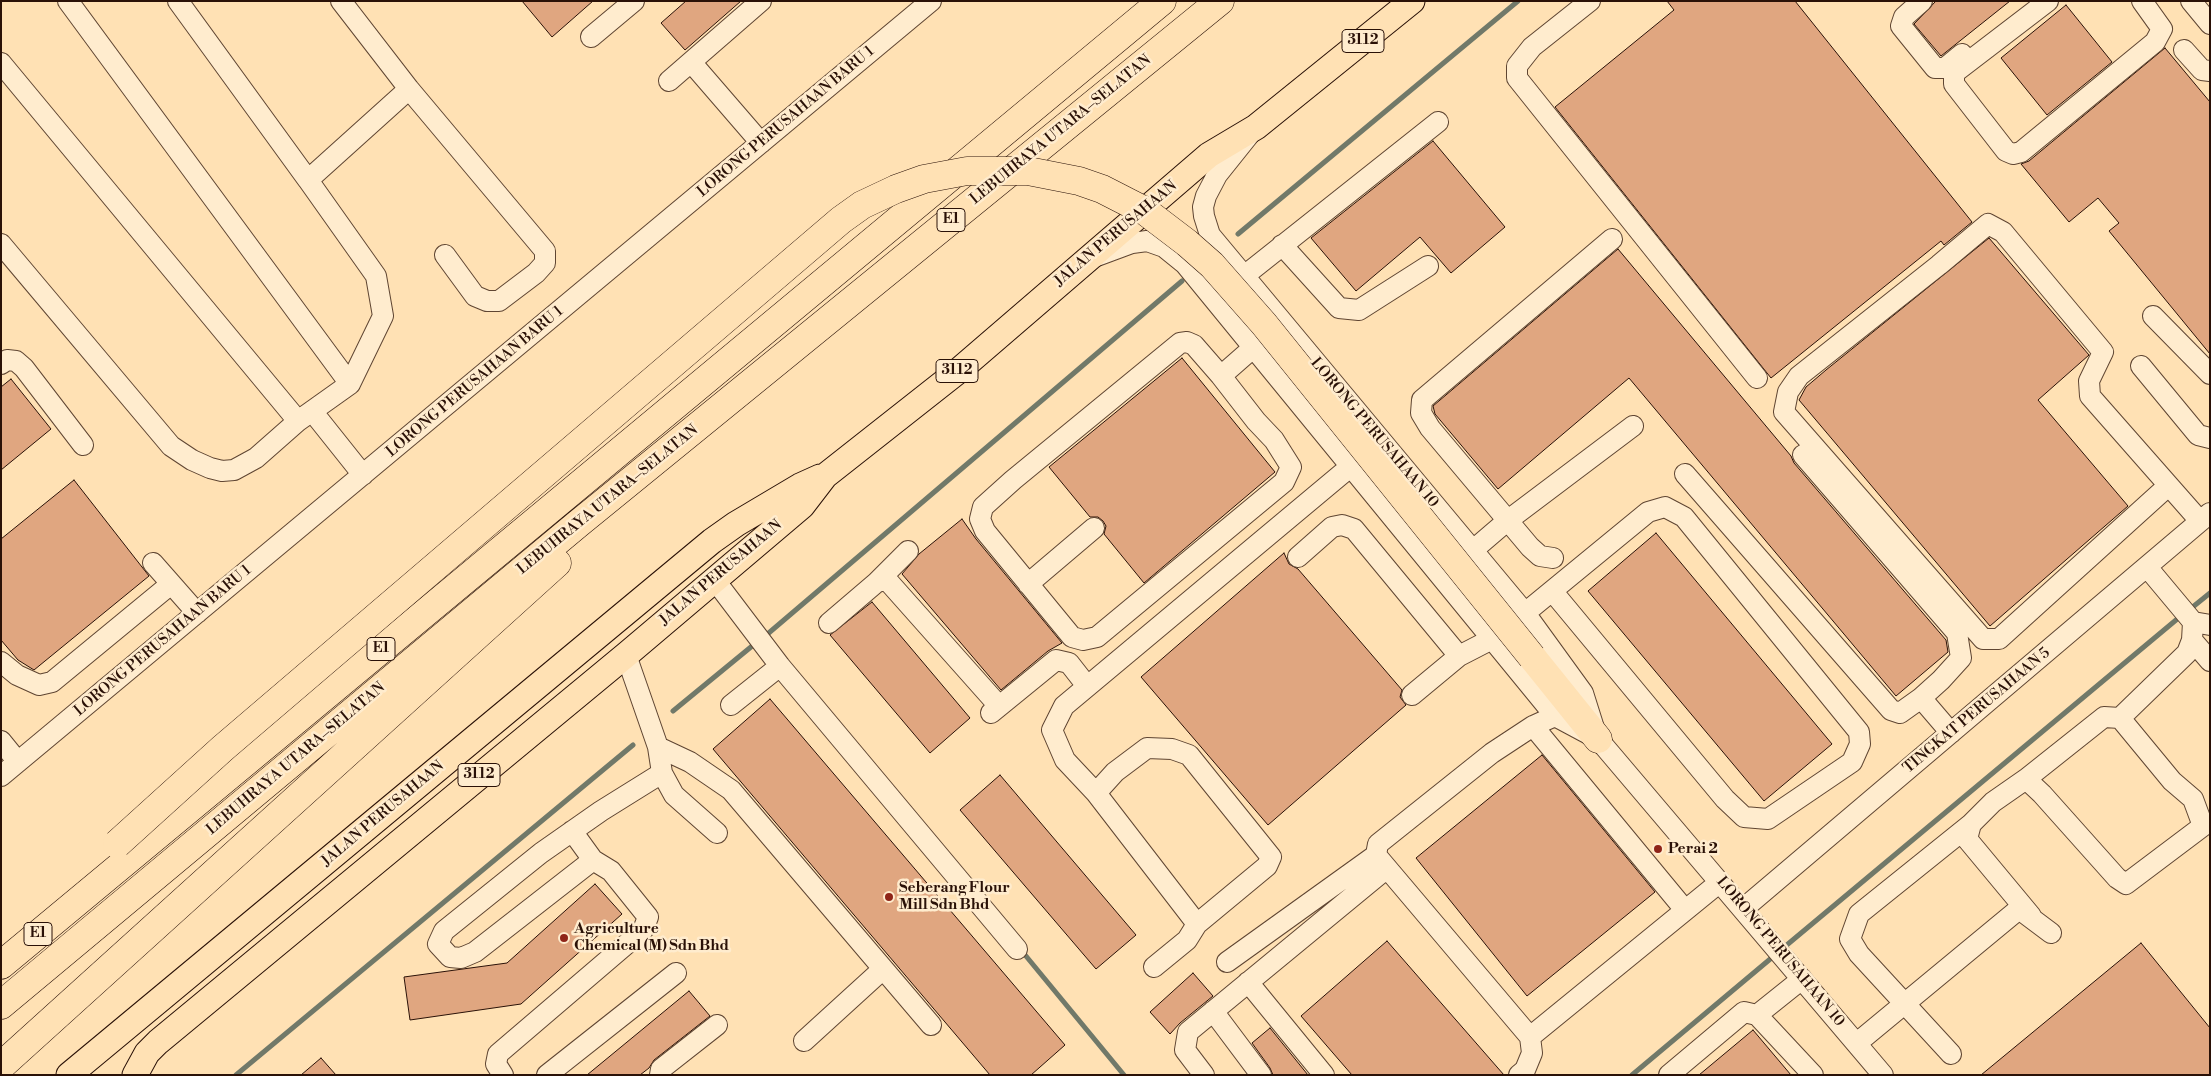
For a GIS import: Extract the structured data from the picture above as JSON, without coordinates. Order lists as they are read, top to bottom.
{
  "streets": {
    "highway": ["LEBUHRAYA UTARA–SELATAN", "E1"],
    "main road": ["3112", "JALAN PERUSAHAAN"],
    "street": ["LORONG PERUSAHAAN BARU 1", "LORONG PERUSAHAAN 10", "TINGKAT PERUSAHAAN 5"]
  },
  "crossings": [
    ["JALAN PERUSAHAAN", "LORONG PERUSAHAAN 10"],
    ["LORONG PERUSAHAAN 10", "TINGKAT PERUSAHAAN 5"]
  ],
  "places": ["Perai 2", "Seberang Flour Mill Sdn Bhd", "Agriculture Chemical (M) Sdn Bhd"]
}
